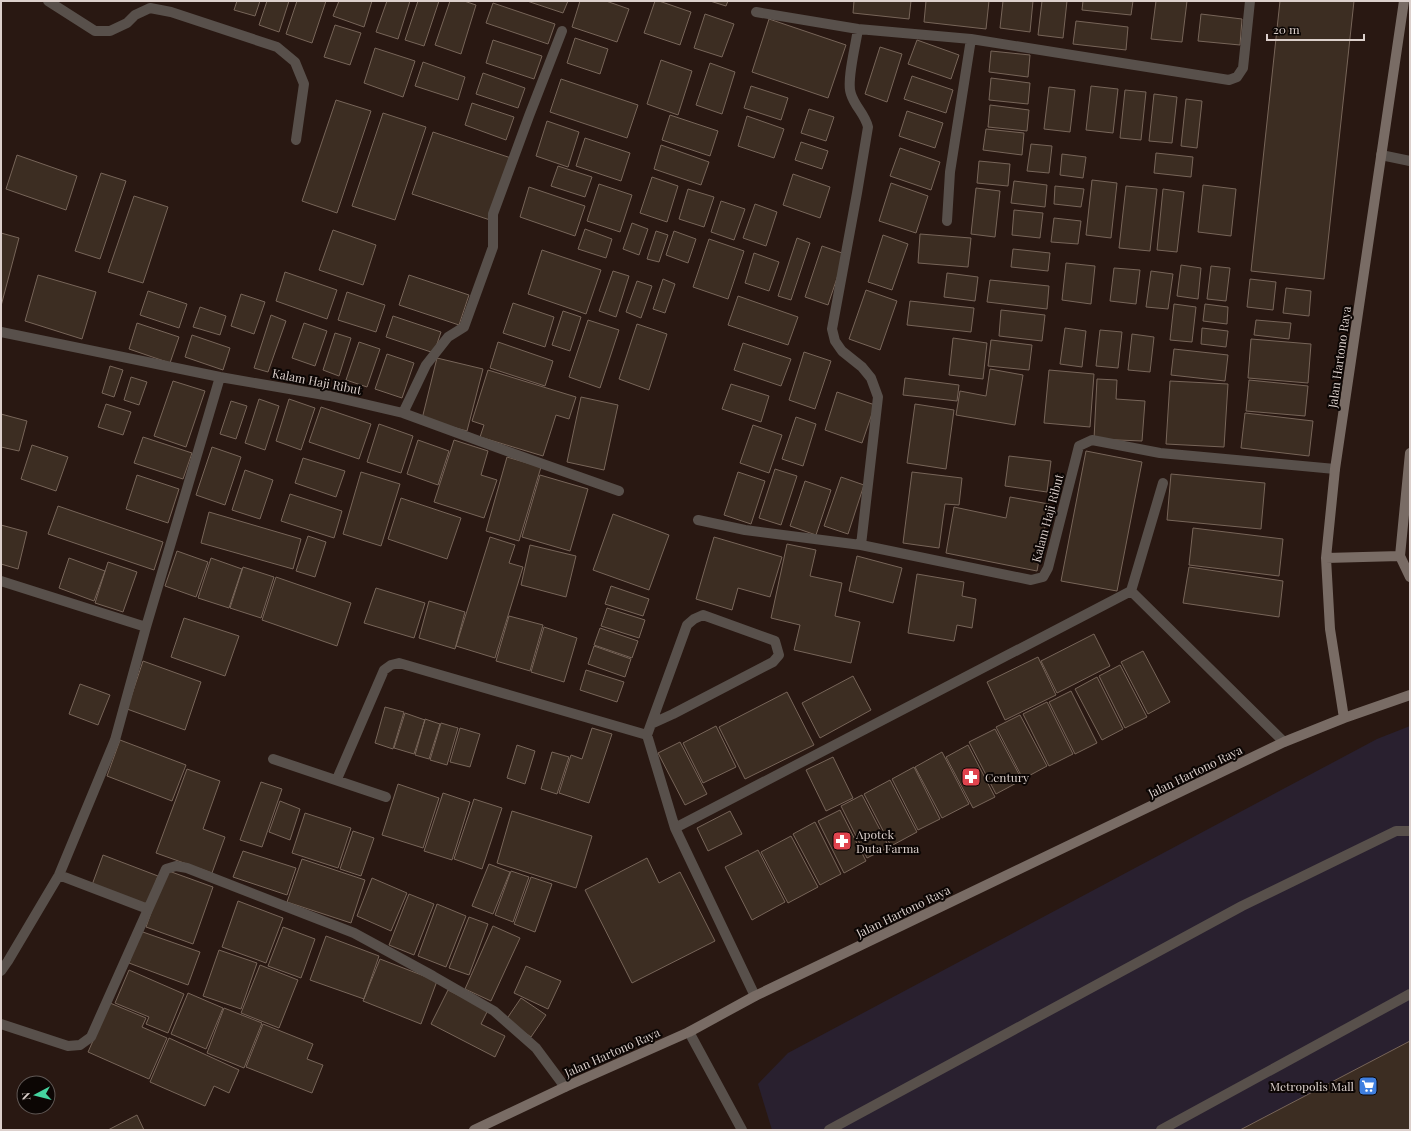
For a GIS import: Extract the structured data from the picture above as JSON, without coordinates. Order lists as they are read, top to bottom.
{
  "streets": {
    "street": ["Jalan Hartono Raya", "Kalam Haji Ribut"]
  },
  "crossings": [
    ["Jalan Hartono Raya", "Kalam Haji Ribut"]
  ],
  "places": {
    "pharmacy": ["Century", "Apotek Duta Farma"],
    "supermarket": ["Metropolis Mall"]
  },
  "scale_bar": "20 m",
  "north": "left"
}
